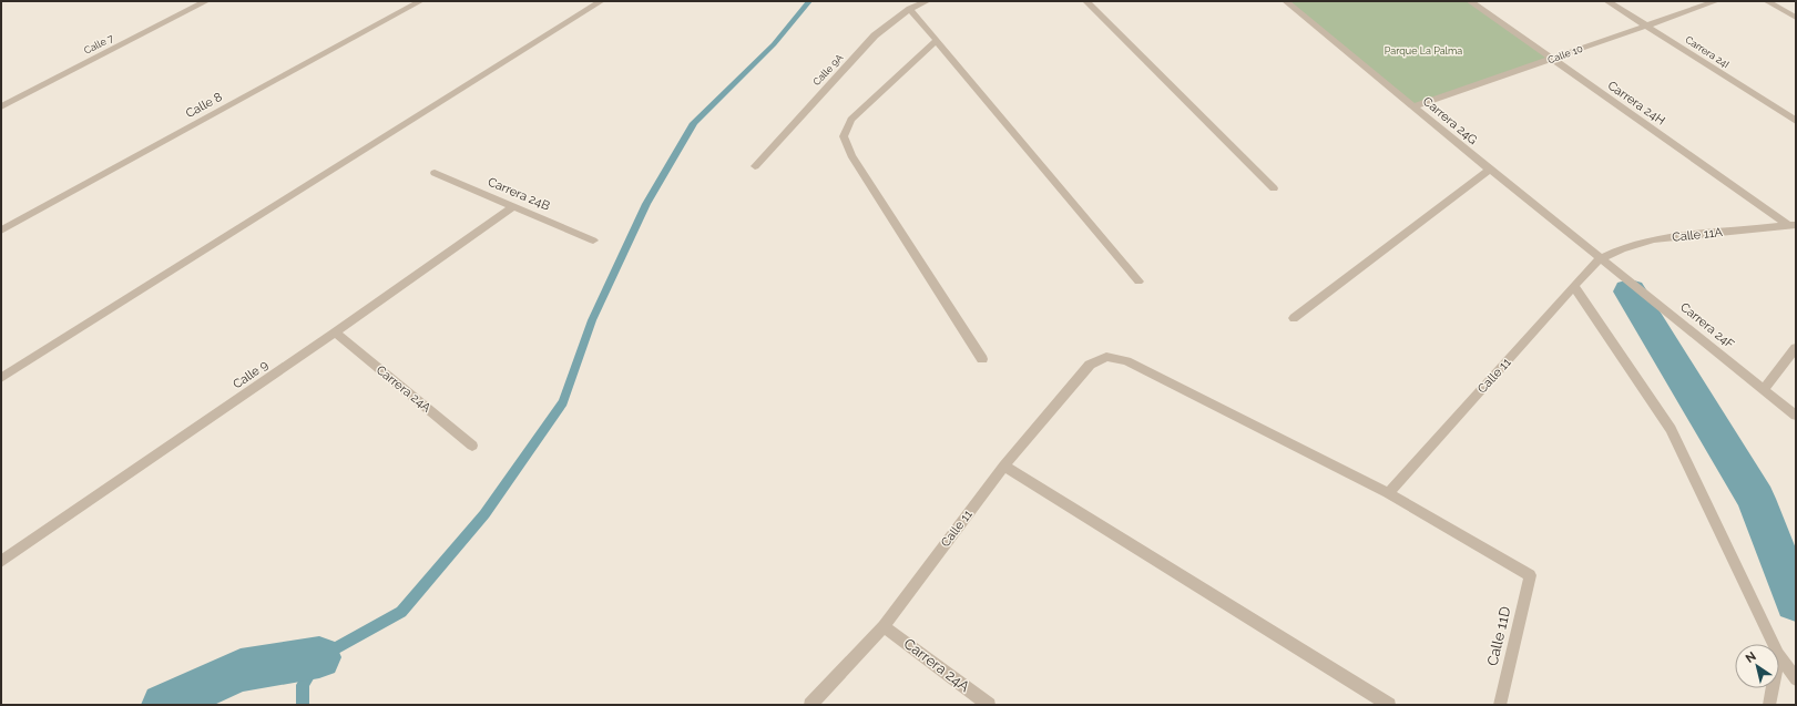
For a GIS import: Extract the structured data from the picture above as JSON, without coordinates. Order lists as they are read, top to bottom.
{
  "streets": {
    "street": [
      "Calle 7",
      "Carrera 24I",
      "Calle 10",
      "Calle 9A",
      "Carrera 24H",
      "Calle 8",
      "Carrera 24G",
      "Carrera 24B",
      "Calle 11A",
      "Carrera 24F",
      "Calle 9",
      "Calle 11",
      "Carrera 24A",
      "Calle 11D"
    ]
  },
  "crossings": [
    ["Carrera 24I", "Calle 10"],
    ["Calle 10", "Carrera 24H"],
    ["Calle 10", "Carrera 24G"],
    ["Carrera 24H", "Calle 11A"],
    ["Carrera 24G", "Calle 11A"],
    ["Carrera 24G", "Carrera 24F"],
    ["Carrera 24G", "Calle 11"],
    ["Carrera 24B", "Calle 9"],
    ["Calle 11A", "Carrera 24F"],
    ["Calle 11A", "Calle 11"],
    ["Carrera 24F", "Calle 11"],
    ["Calle 9", "Carrera 24A"],
    ["Calle 11", "Carrera 24A"],
    ["Calle 11", "Calle 11D"]
  ],
  "parks": ["Parque La Palma"],
  "north": "top left"
}
